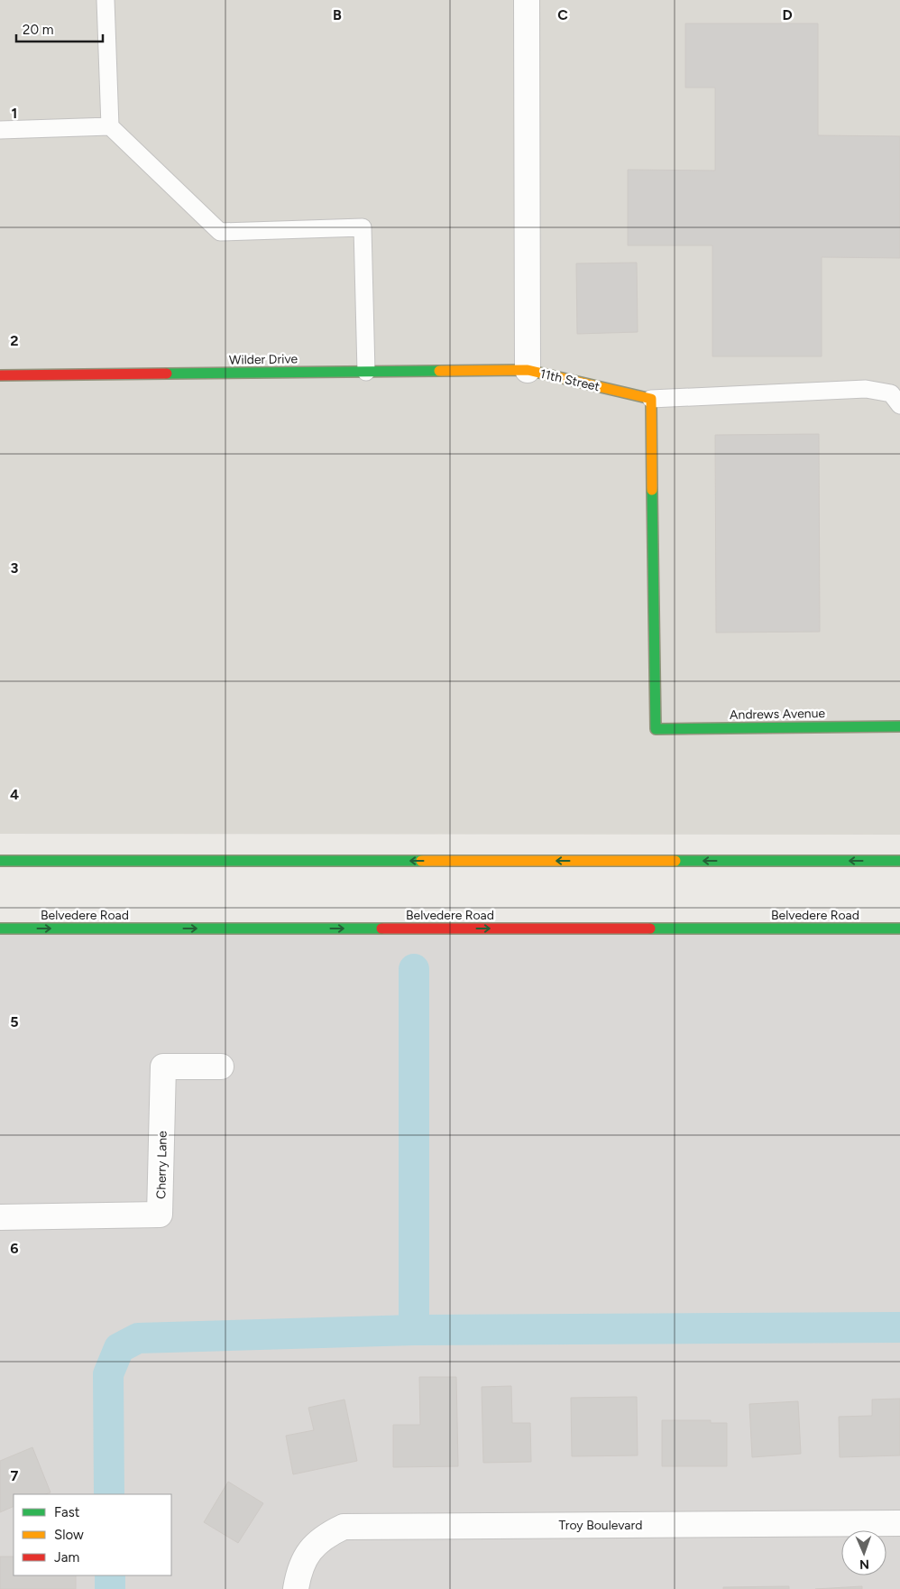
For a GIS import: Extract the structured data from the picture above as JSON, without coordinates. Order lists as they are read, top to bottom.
{
  "streets": {
    "main road": [
      "Wilder Drive",
      "11th Street",
      "Andrews Avenue",
      "Belvedere Road"
    ],
    "street": ["Cherry Lane", "Troy Boulevard"]
  },
  "crossings": [
    ["Wilder Drive", "11th Street"],
    ["11th Street", "Andrews Avenue"]
  ],
  "legend": ["Fast", "Slow", "Jam"],
  "scale_bar": "20 m",
  "north": "bottom",
  "grid": {
    "columns": ["B", "C", "D"],
    "rows": [
      "1",
      "2",
      "3",
      "4",
      "5",
      "6",
      "7"
    ]
  }
}
